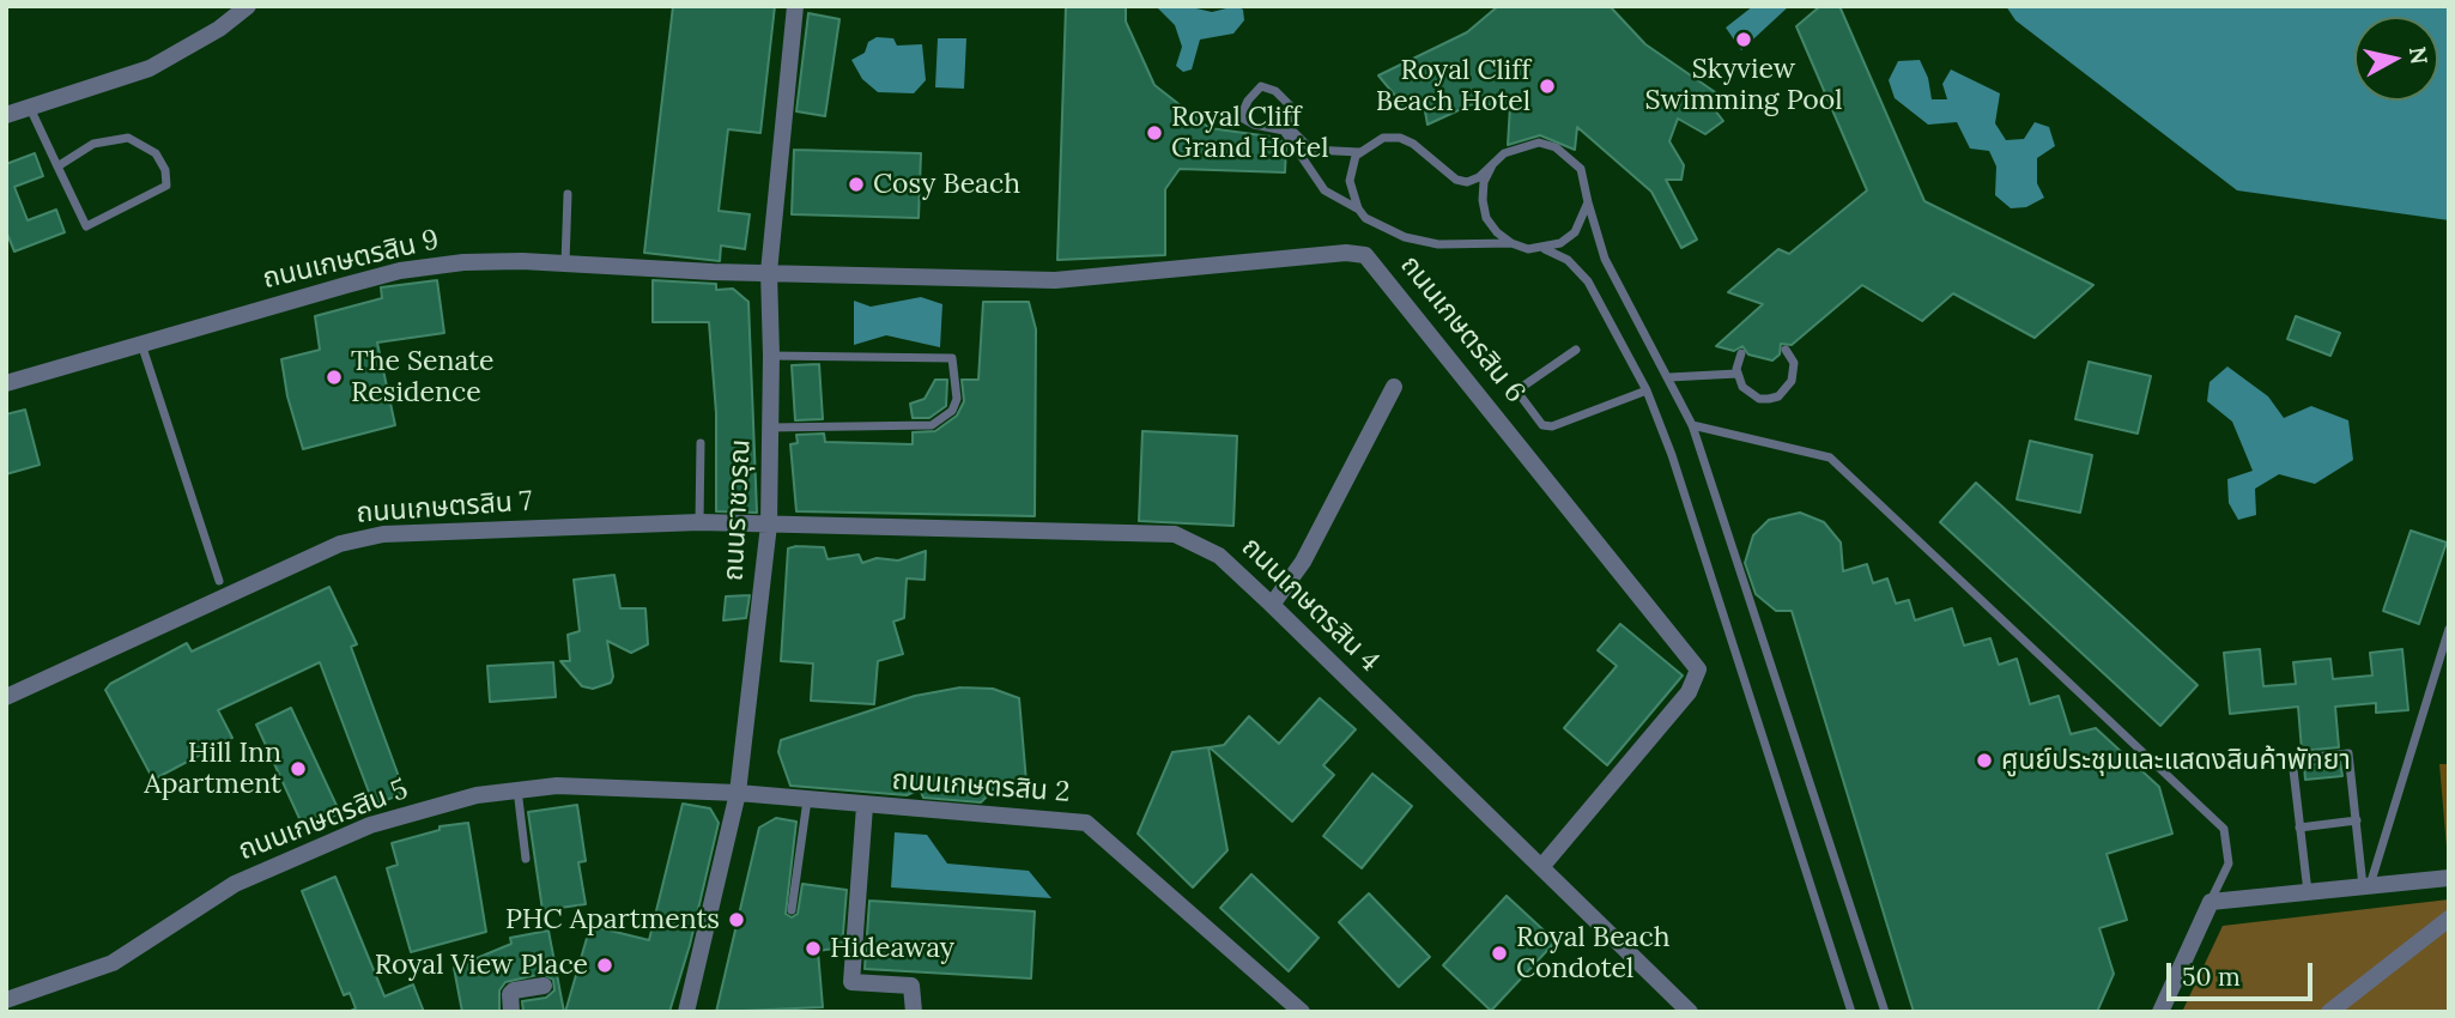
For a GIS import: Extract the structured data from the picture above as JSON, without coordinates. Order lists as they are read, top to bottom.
{
  "streets": {
    "street": [
      "ถนนเกษตรสิน 9",
      "ถนนเกษตรสิน 6",
      "ถนนเกษตรสิน 7",
      "ถนนราชวรุณ",
      "ถนนเกษตรสิน 4",
      "ถนนเกษตรสิน 2",
      "ถนนเกษตรสิน 5"
    ]
  },
  "crossings": [
    ["ถนนเกษตรสิน 9", "ถนนเกษตรสิน 6"],
    ["ถนนเกษตรสิน 9", "ถนนราชวรุณ"],
    ["ถนนเกษตรสิน 6", "ถนนราชวรุณ"],
    ["ถนนเกษตรสิน 6", "ถนนเกษตรสิน 4"],
    ["ถนนเกษตรสิน 7", "ถนนราชวรุณ"],
    ["ถนนเกษตรสิน 7", "ถนนเกษตรสิน 4"],
    ["ถนนราชวรุณ", "ถนนเกษตรสิน 4"],
    ["ถนนราชวรุณ", "ถนนเกษตรสิน 2"],
    ["ถนนราชวรุณ", "ถนนเกษตรสิน 5"],
    ["ถนนเกษตรสิน 2", "ถนนเกษตรสิน 5"]
  ],
  "places": [
    "Skyview Swimming Pool",
    "Royal Cliff Beach Hotel",
    "Royal Cliff Grand Hotel",
    "Cosy Beach",
    "The Senate Residence",
    "ศูนย์ประชุมและแสดงสินค้าพัทยา",
    "Hill Inn Apartment",
    "PHC Apartments",
    "Hideaway",
    "Royal Beach Condotel",
    "Royal View Place"
  ],
  "scale_bar": "50 m",
  "north": "right"
}
